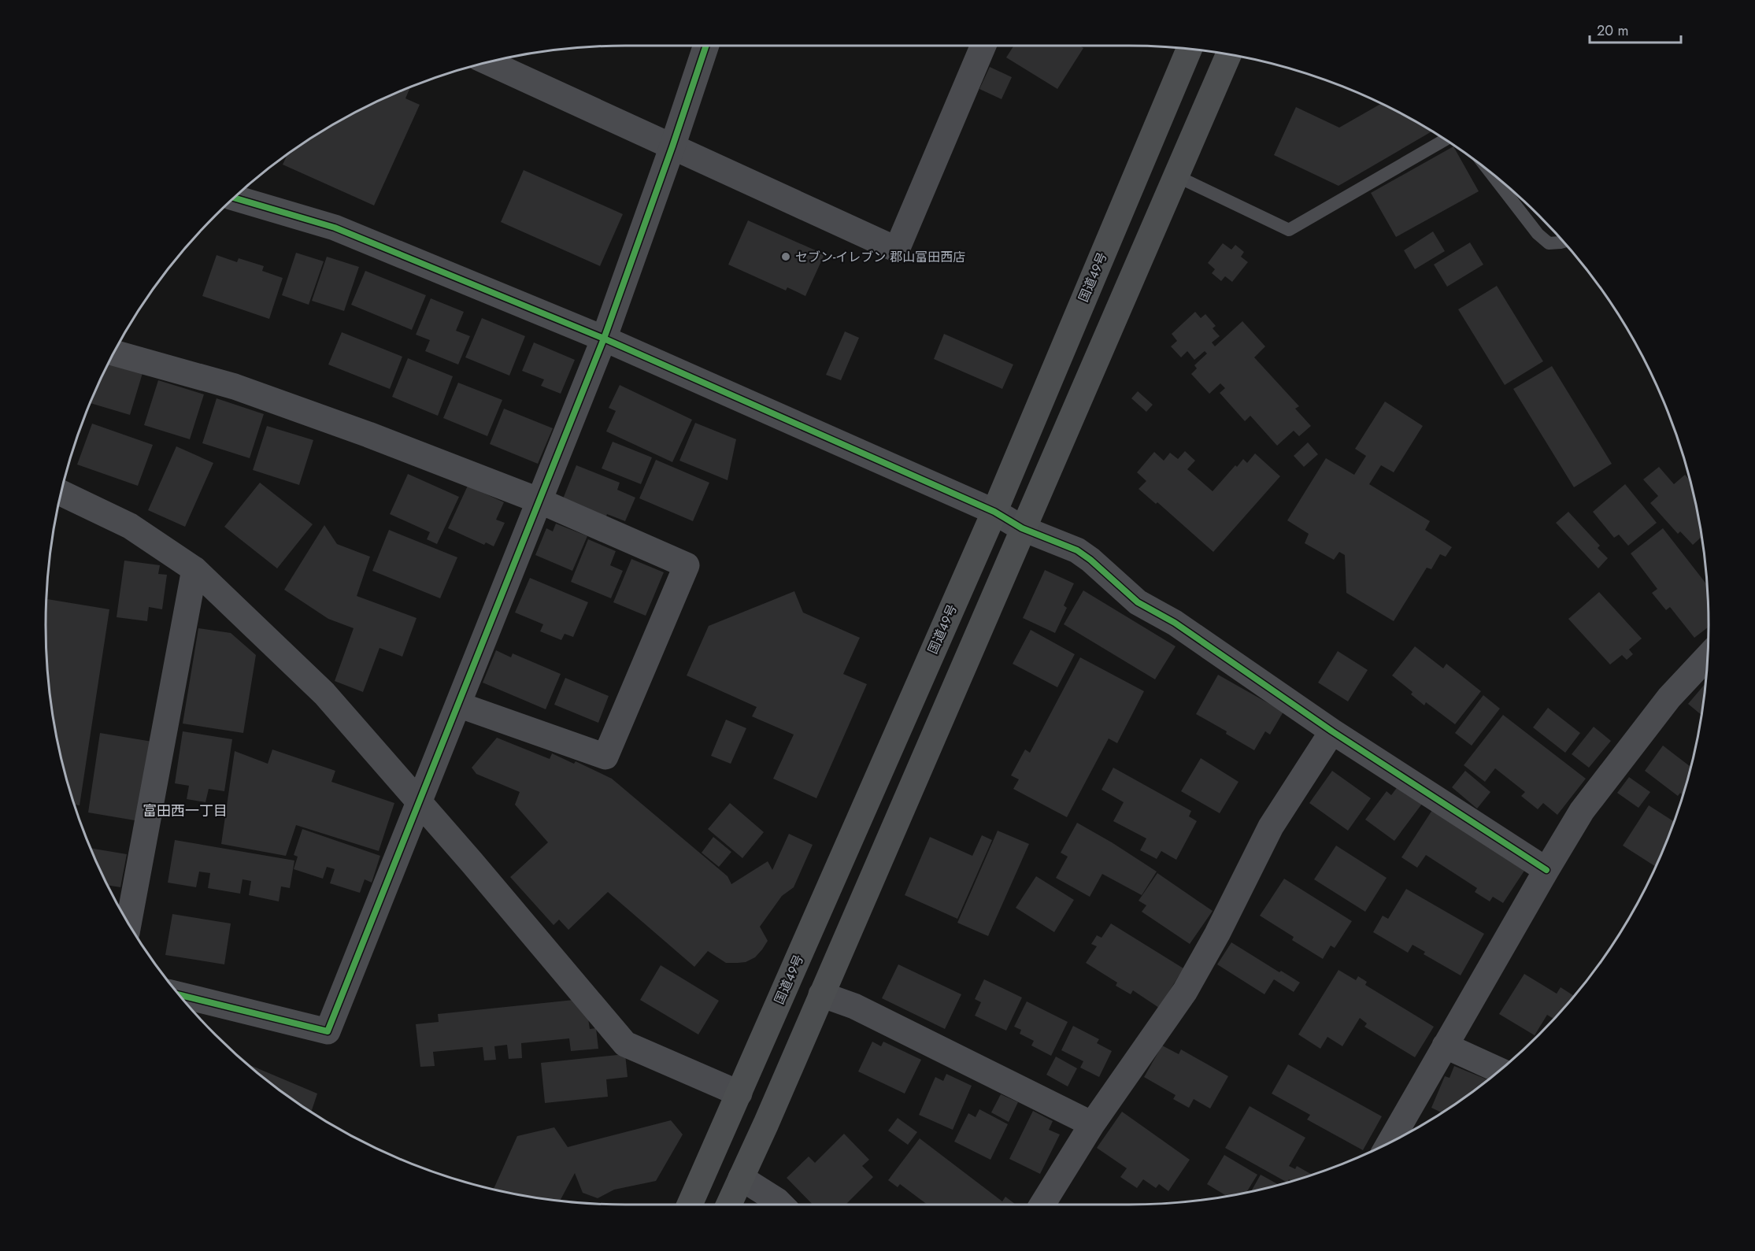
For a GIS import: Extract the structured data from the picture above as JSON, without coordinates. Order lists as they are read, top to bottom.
{
  "streets": {
    "highway": ["国道49号"]
  },
  "districts": ["富田西一丁目"],
  "places": ["セブン-イレブン 郡山富田西店"],
  "scale_bar": "20 m"
}
